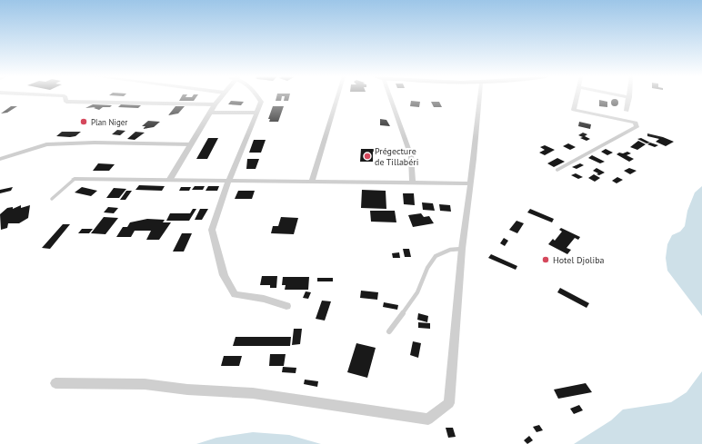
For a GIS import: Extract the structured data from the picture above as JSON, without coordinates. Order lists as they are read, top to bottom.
{
  "places": ["Plan Niger", "Prégecture de Tillabéri", "Hotel Djoliba"]
}
